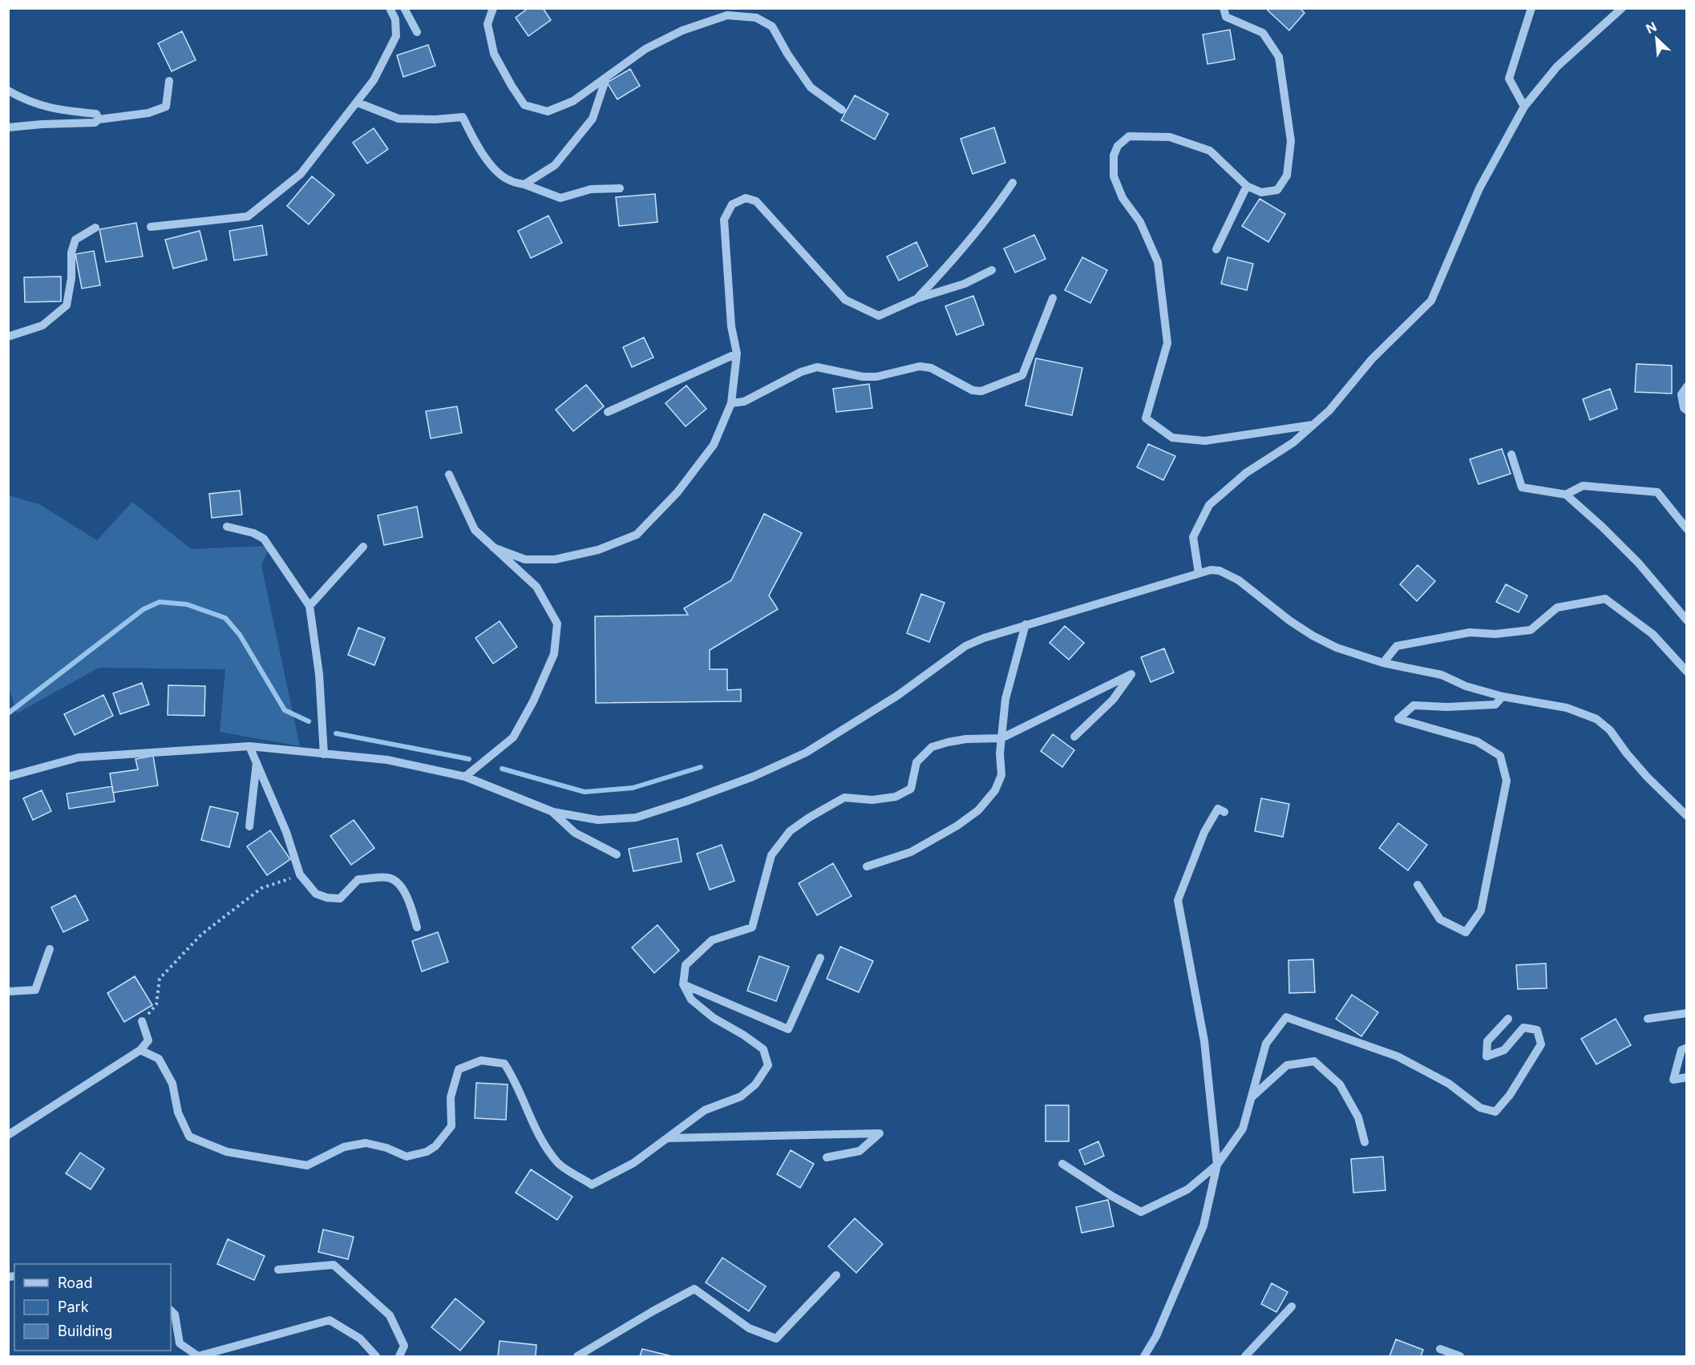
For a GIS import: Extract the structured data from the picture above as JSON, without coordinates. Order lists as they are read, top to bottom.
{
  "legend": ["Road", "Park", "Building"],
  "north": "top left"
}
